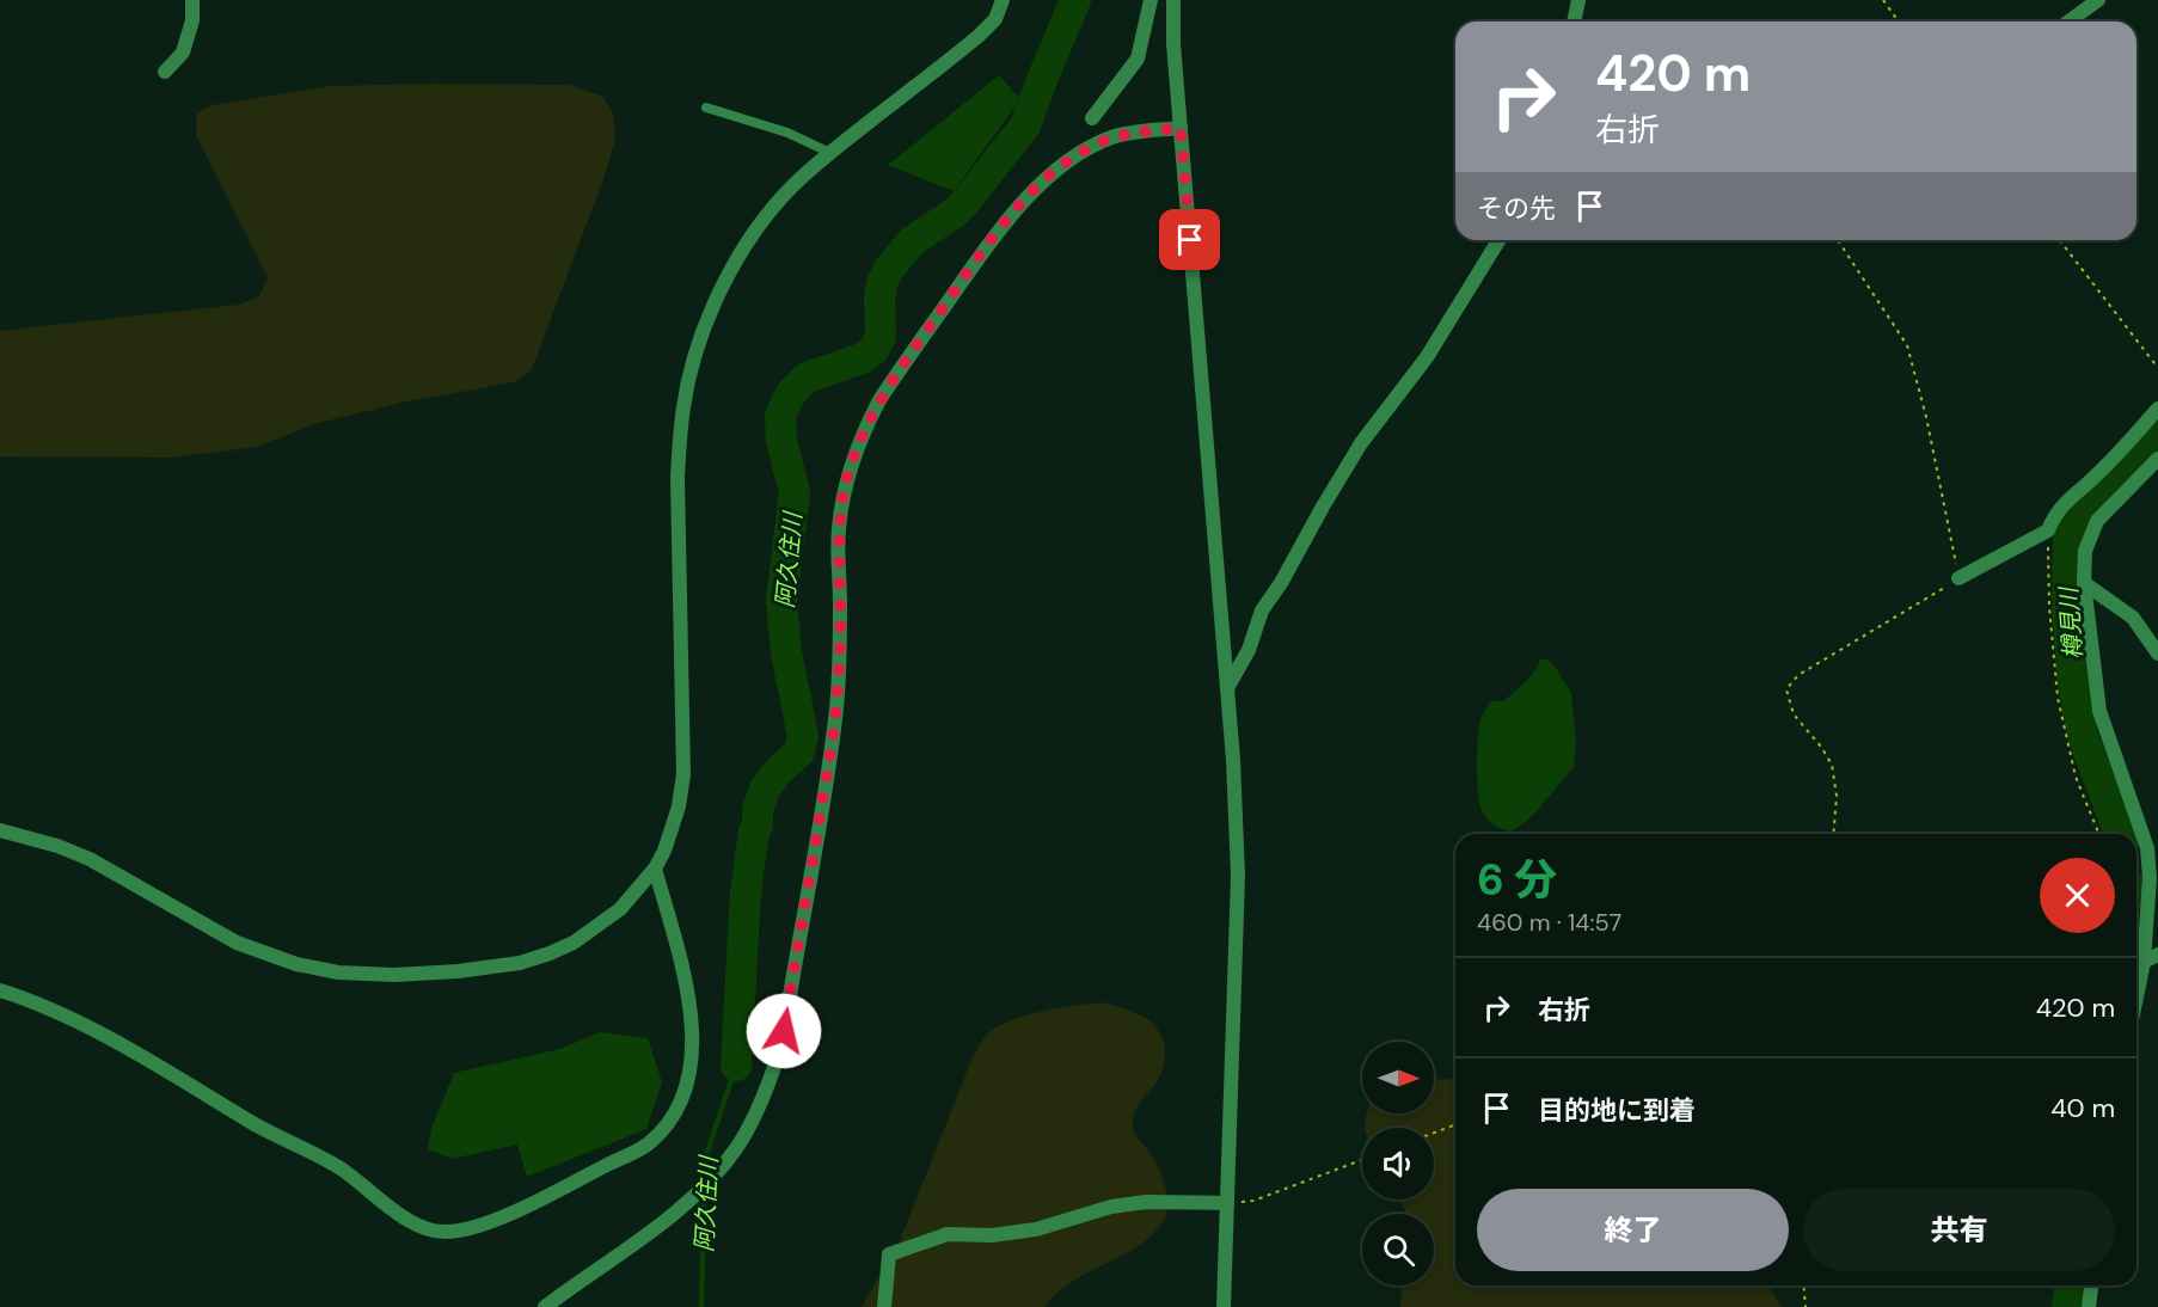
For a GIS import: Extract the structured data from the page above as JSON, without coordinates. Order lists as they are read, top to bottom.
{
  "water": ["阿久住川", "樽見川"],
  "north": "right",
  "page": {
    "turn": ["420 m", "右折"],
    "then": "その先",
    "heading": ["6 分", "460 m · 14:57"],
    "list": [
      {
        "name": "右折",
        "value": "420 m"
      },
      {
        "name": "目的地に到着",
        "value": "40 m"
      }
    ],
    "buttons": ["終了", "共有"]
  }
}
